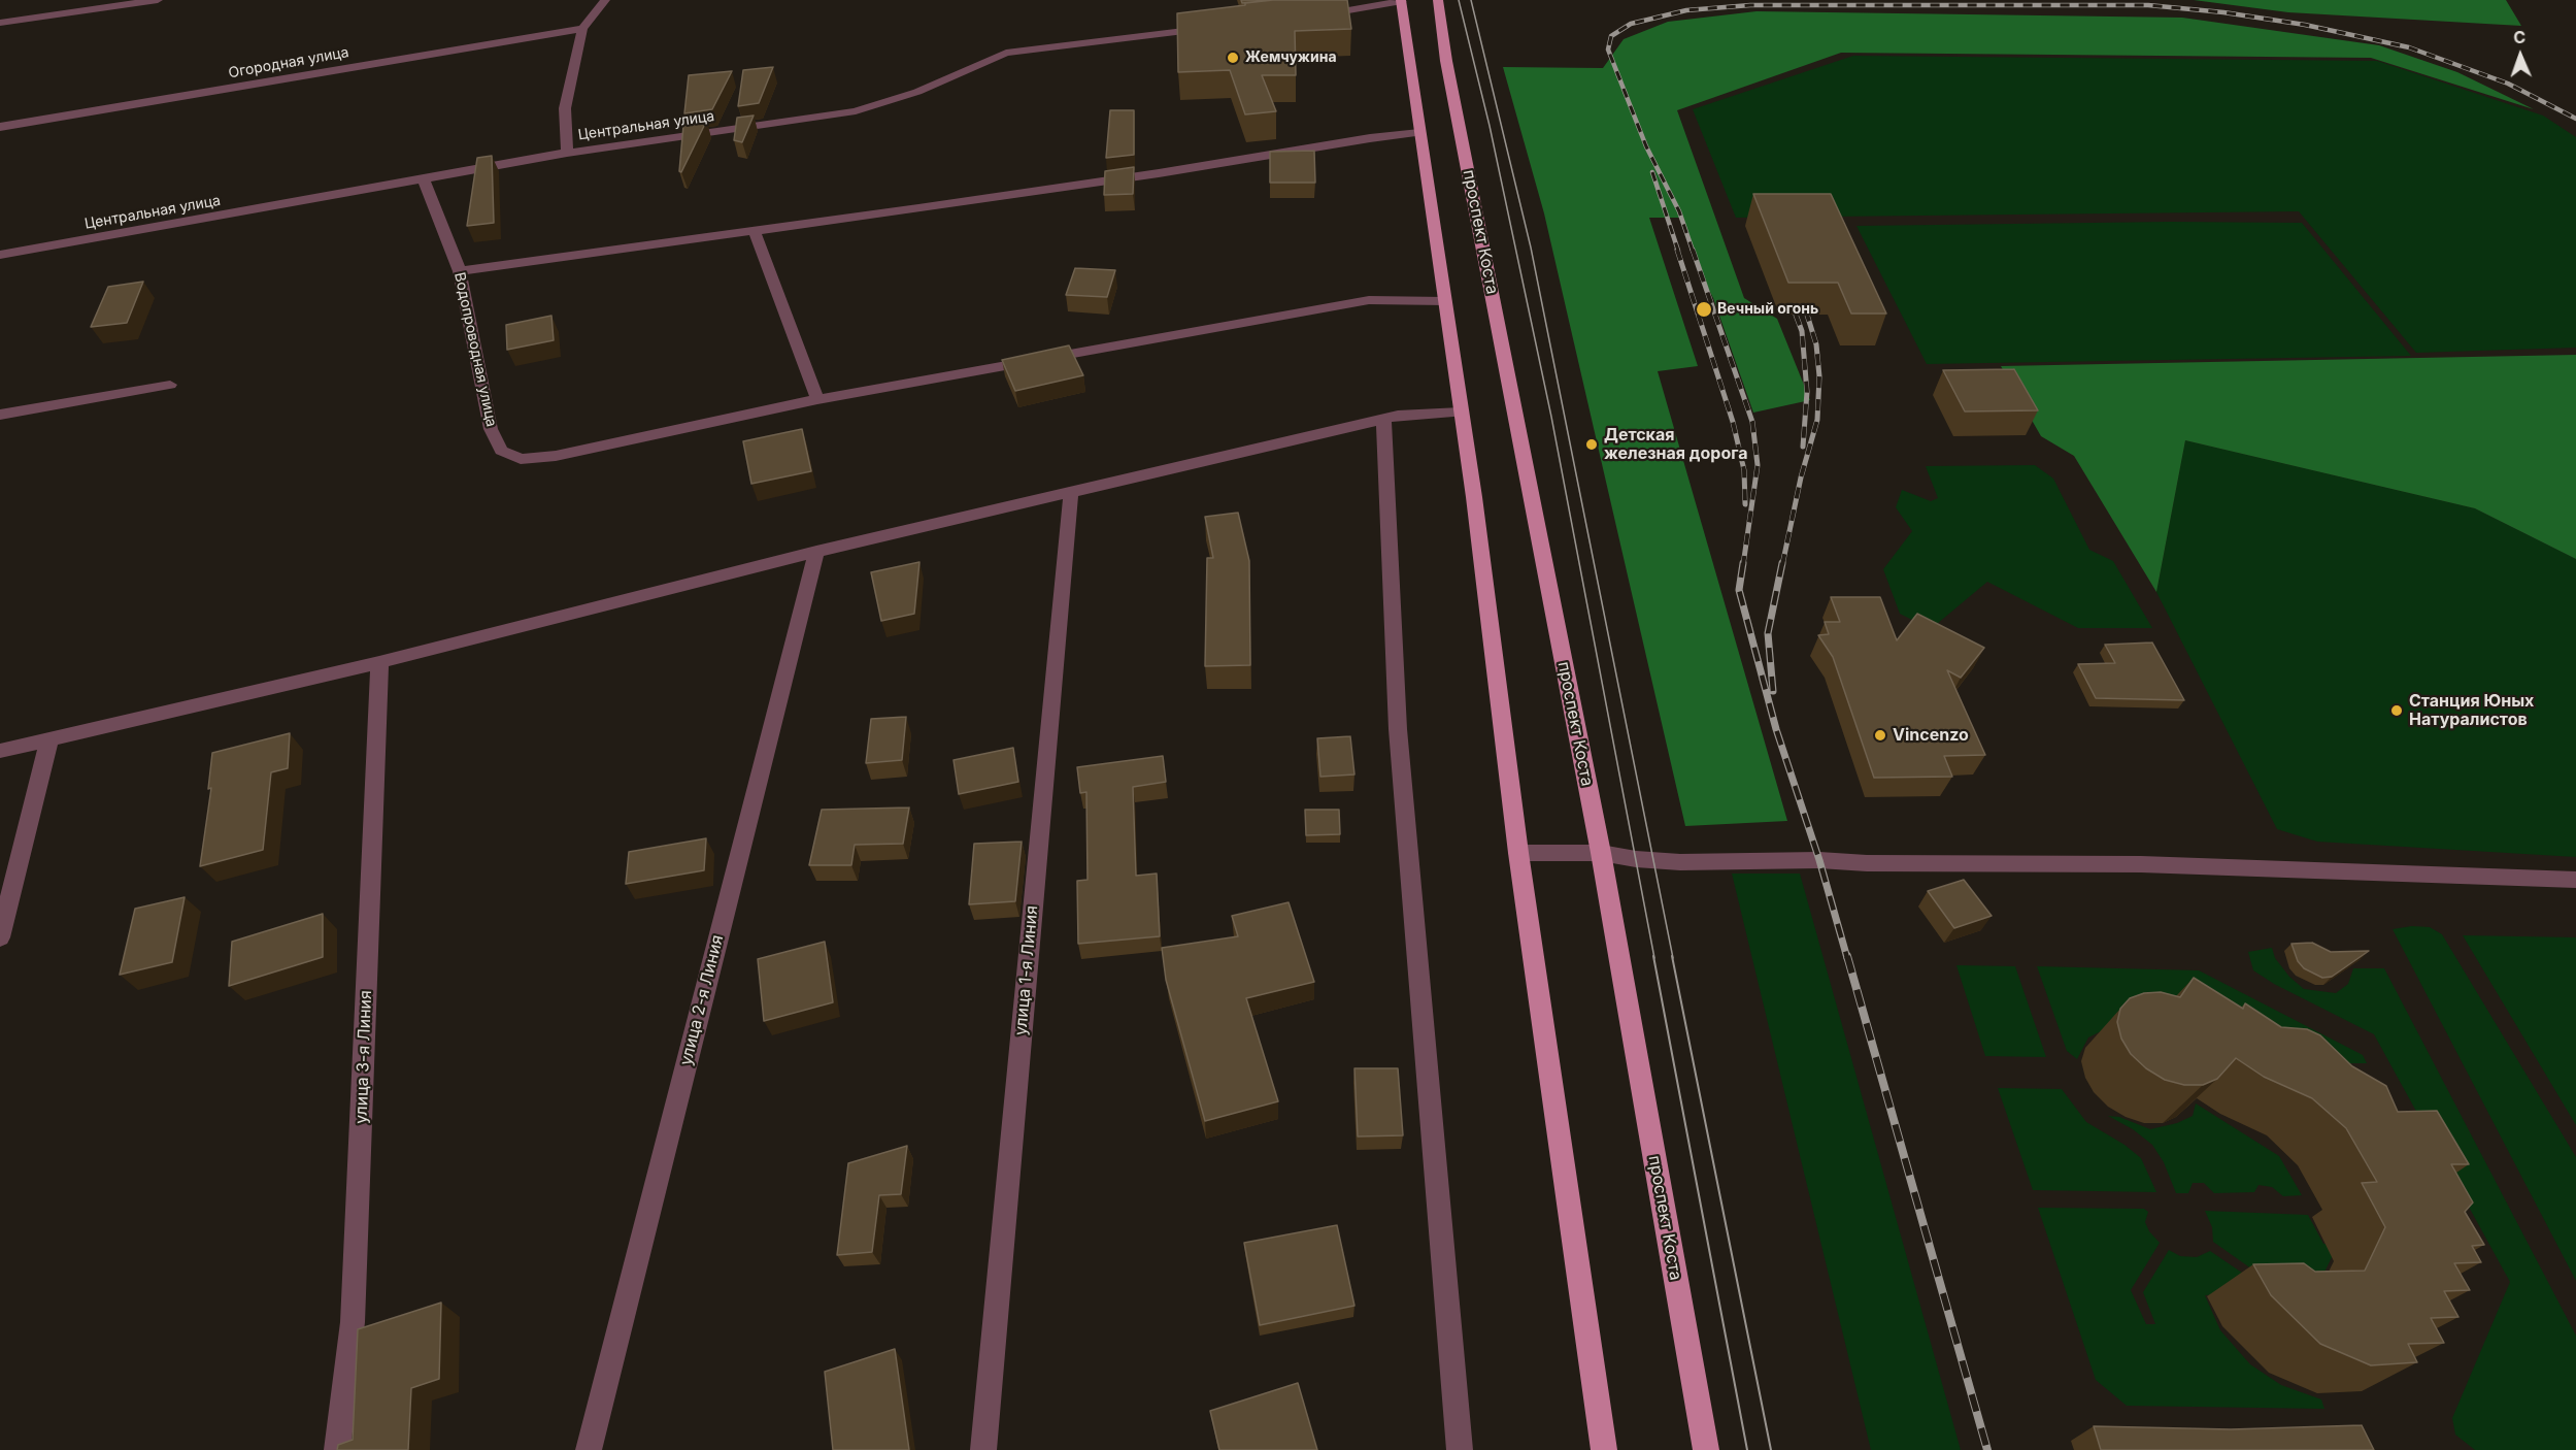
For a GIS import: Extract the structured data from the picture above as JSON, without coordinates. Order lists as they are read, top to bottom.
{
  "streets": {
    "main road": ["проспект Коста"],
    "street": [
      "Огородная улица",
      "Центральная улица",
      "Водопроводная улица",
      "улица 1-я Линия",
      "улица 2-я Линия",
      "улица 3-я Линия"
    ]
  },
  "crossings": [
    ["Центральная улица", "Водопроводная улица"]
  ],
  "places": [
    "Жемчужина",
    "Вечный огонь",
    "Детская железная дорога",
    "Станция Юных Натуралистов",
    "Vincenzo"
  ],
  "north": "top"
}
